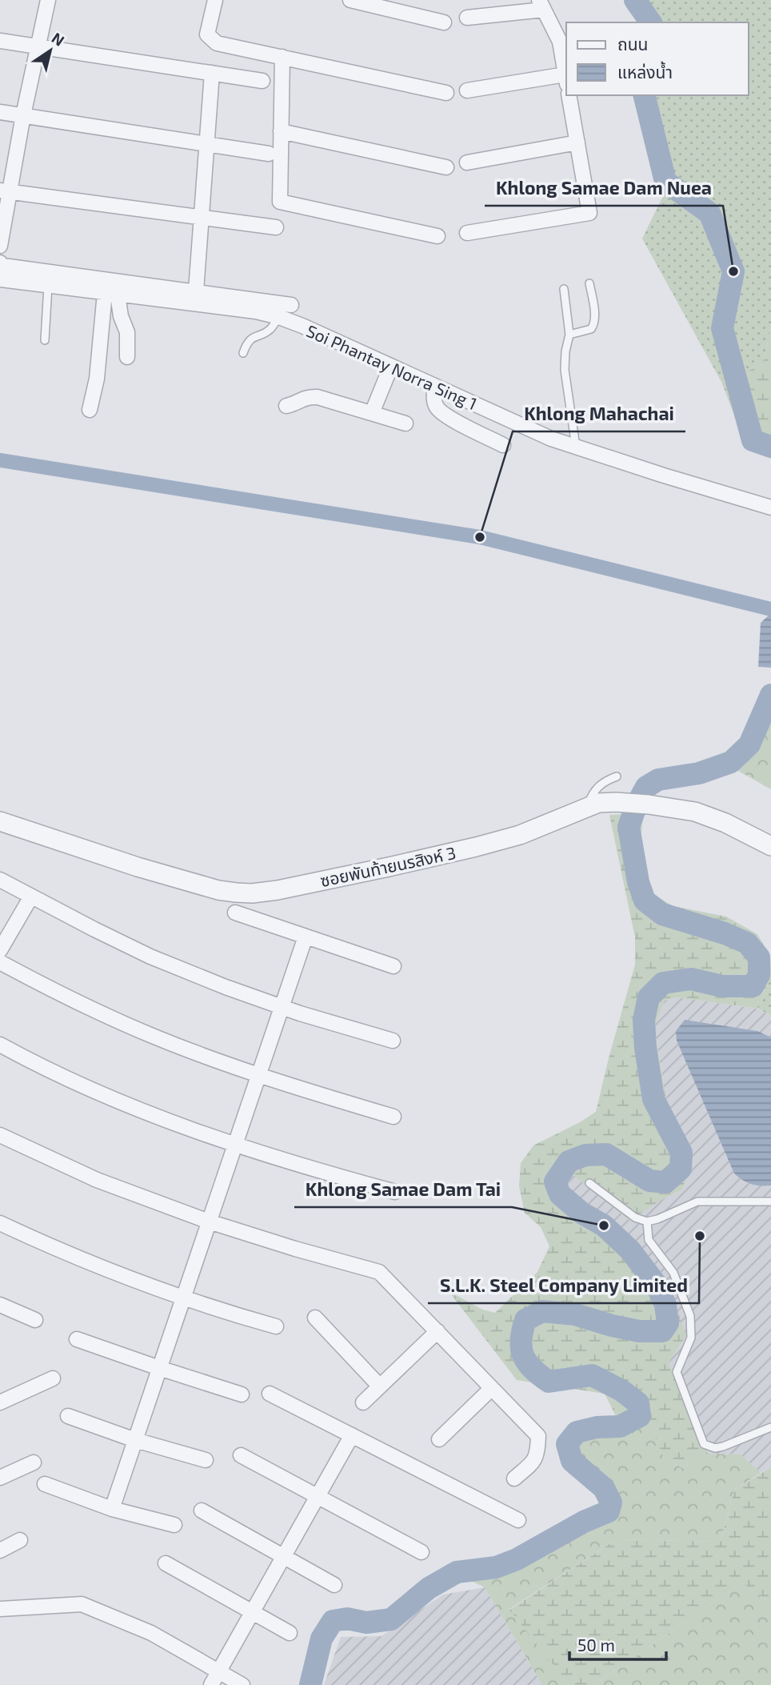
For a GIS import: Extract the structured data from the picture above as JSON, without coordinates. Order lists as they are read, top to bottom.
{
  "streets": {
    "street": ["Soi Phantay Norra Sing 1", "ซอยพันท้ายนรสิงห์ 3"]
  },
  "places": [
    "Khlong Samae Dam Nuea",
    "Khlong Mahachai",
    "Khlong Samae Dam Tai",
    "S.L.K. Steel Company Limited"
  ],
  "legend": ["ถนน", "แหล่งน้ำ"],
  "scale_bar": "50 m",
  "north": "top right"
}
